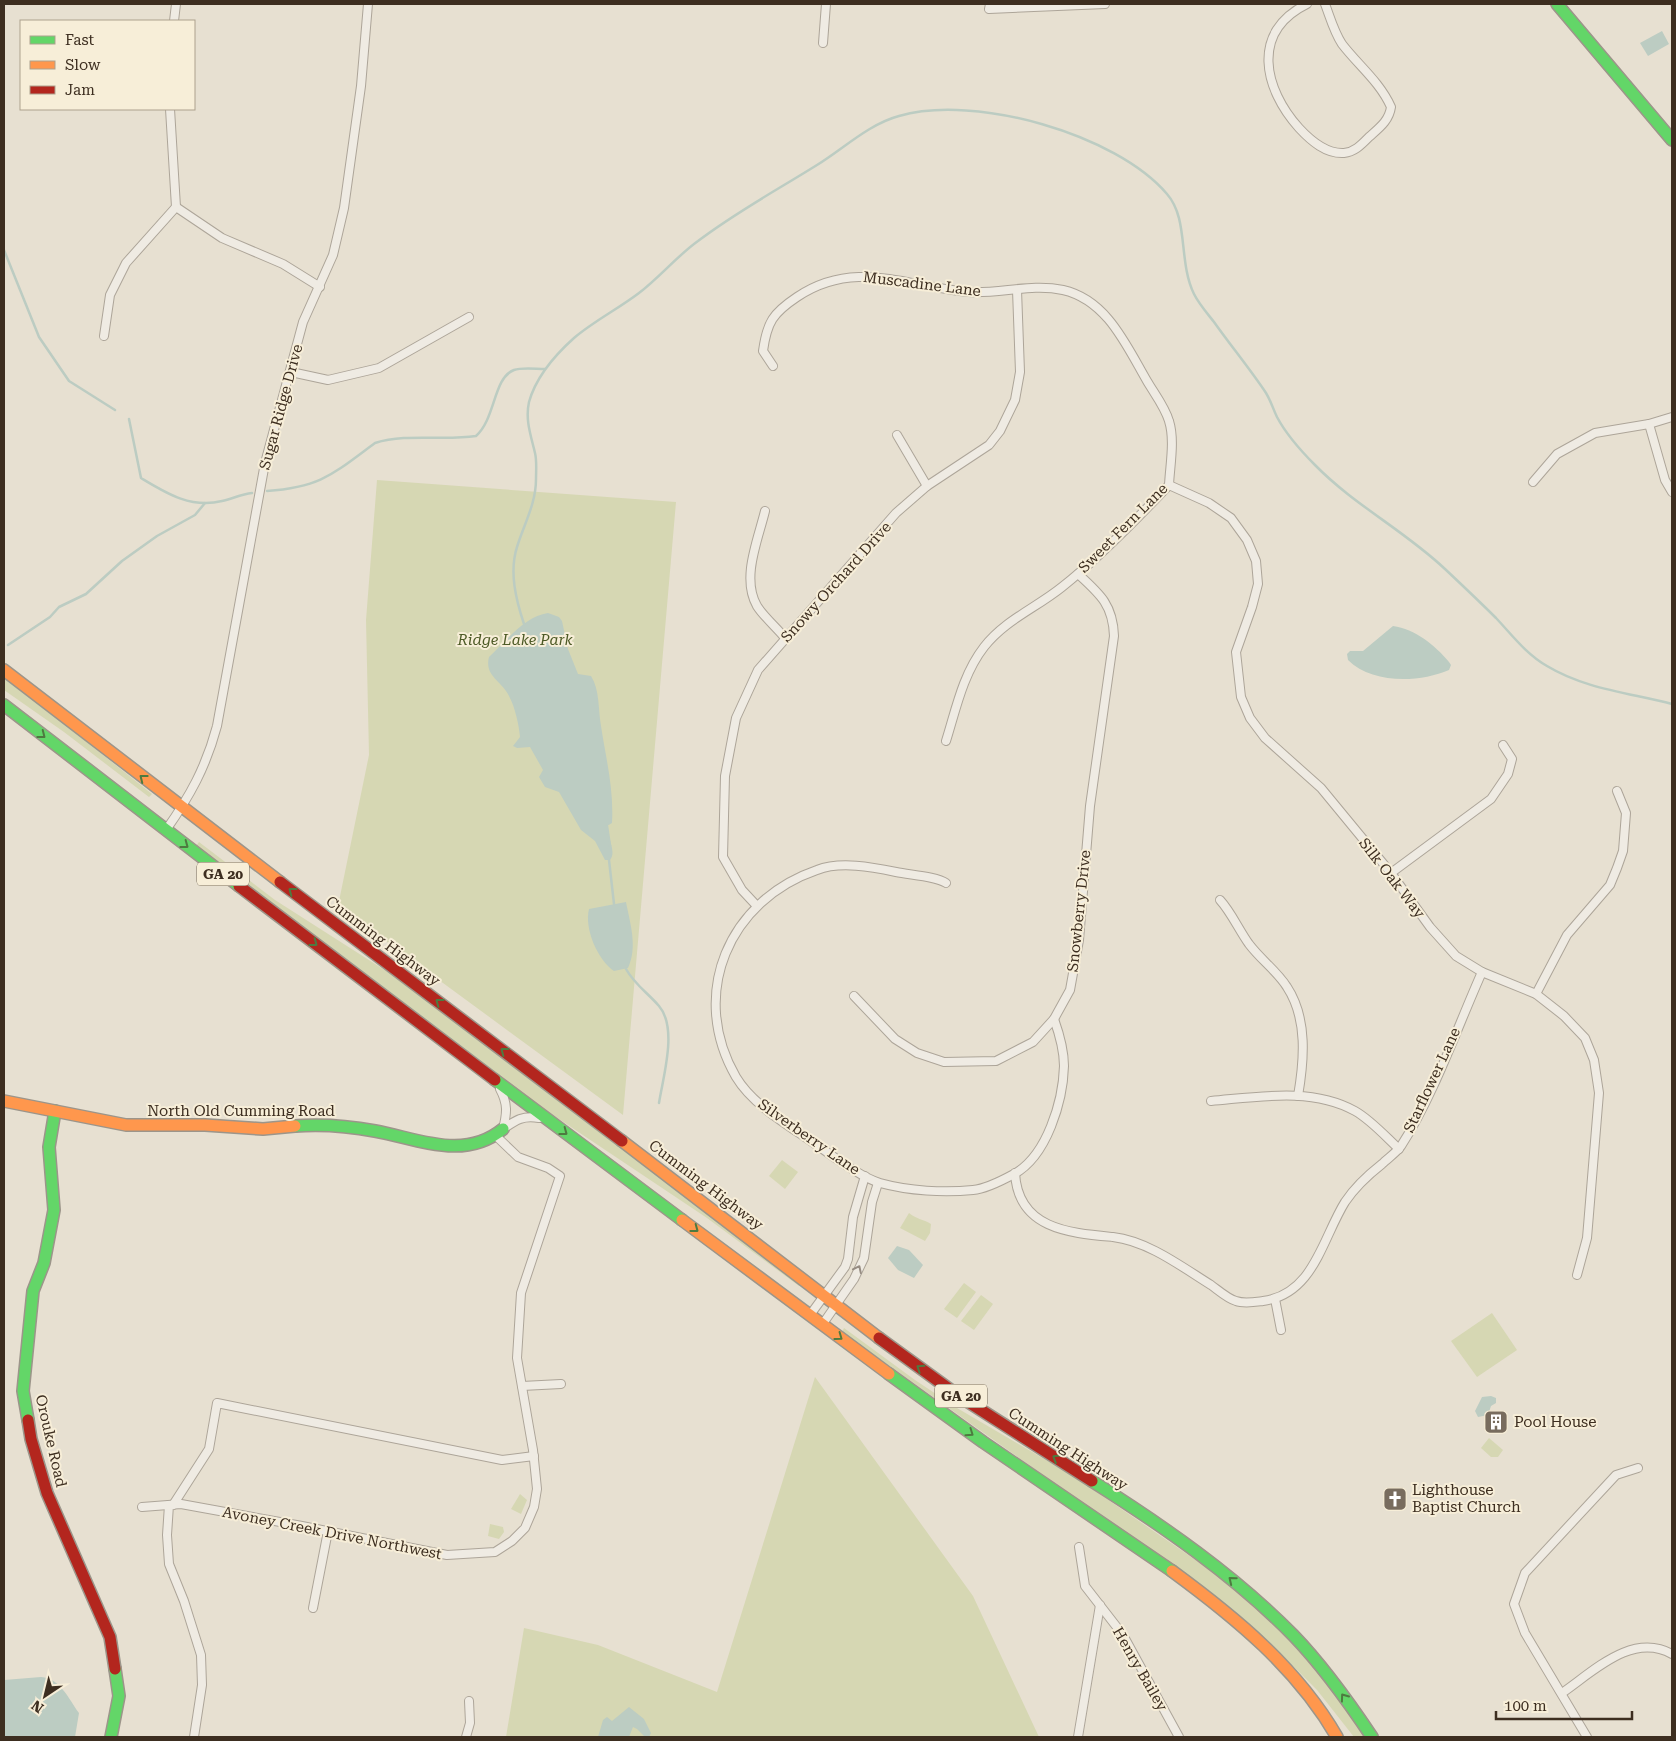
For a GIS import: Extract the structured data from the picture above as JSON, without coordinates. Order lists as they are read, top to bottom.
{
  "streets": {
    "main road": [
      "GA 20",
      "Cumming Highway",
      "North Old Cumming Road",
      "Orouke Road"
    ],
    "street": [
      "Muscadine Lane",
      "Sugar Ridge Drive",
      "Sweet Fern Lane",
      "Snowy Orchard Drive",
      "Silk Oak Way",
      "Snowberry Drive",
      "Starflower Lane",
      "Silverberry Lane",
      "Avoney Creek Drive Northwest",
      "Henry Bailey"
    ]
  },
  "crossings": [
    ["Muscadine Lane", "Sweet Fern Lane"],
    ["Muscadine Lane", "Snowy Orchard Drive"],
    ["Sugar Ridge Drive", "GA 20"],
    ["Sugar Ridge Drive", "Cumming Highway"],
    ["Sweet Fern Lane", "Snowy Orchard Drive"],
    ["Sweet Fern Lane", "Silk Oak Way"],
    ["Sweet Fern Lane", "Snowberry Drive"],
    ["Snowy Orchard Drive", "Silverberry Lane"],
    ["GA 20", "North Old Cumming Road"],
    ["Silk Oak Way", "Starflower Lane"],
    ["Snowberry Drive", "Silverberry Lane"],
    ["Starflower Lane", "Silverberry Lane"],
    ["North Old Cumming Road", "Orouke Road"],
    ["North Old Cumming Road", "Avoney Creek Drive Northwest"]
  ],
  "parks": ["Ridge Lake Park"],
  "places": {
    "building": ["Pool House"],
    "church": ["Lighthouse Baptist Church"]
  },
  "legend": ["Fast", "Slow", "Jam"],
  "scale_bar": "100 m",
  "north": "bottom left"
}
